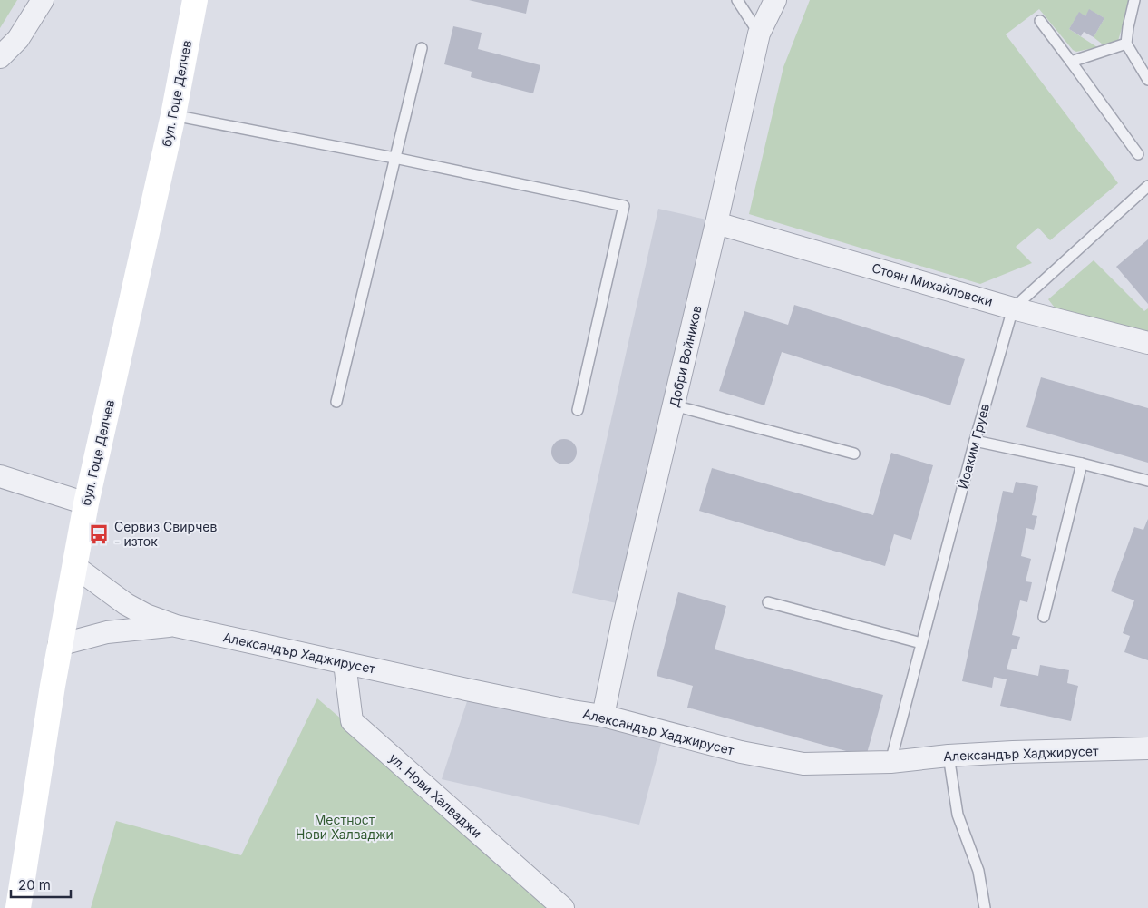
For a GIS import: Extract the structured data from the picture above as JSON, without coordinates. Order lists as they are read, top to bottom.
{
  "streets": {
    "main road": ["бул. Гоце Делчев"],
    "street": [
      "Стоян Михайловски",
      "Добри Войников",
      "Александър Хаджирусет",
      "ул. Нови Халваджи"
    ],
    "lane": ["Йоаким Груев"]
  },
  "crossings": [
    ["Стоян Михайловски", "Добри Войников"],
    ["Стоян Михайловски", "Йоаким Груев"],
    ["Добри Войников", "Александър Хаджирусет"],
    ["Йоаким Груев", "Александър Хаджирусет"],
    ["Александър Хаджирусет", "ул. Нови Халваджи"]
  ],
  "parks": ["Местност Нови Халваджи"],
  "places": {
    "bus stop": ["Сервиз Свирчев - изток"]
  },
  "scale_bar": "20 m"
}
